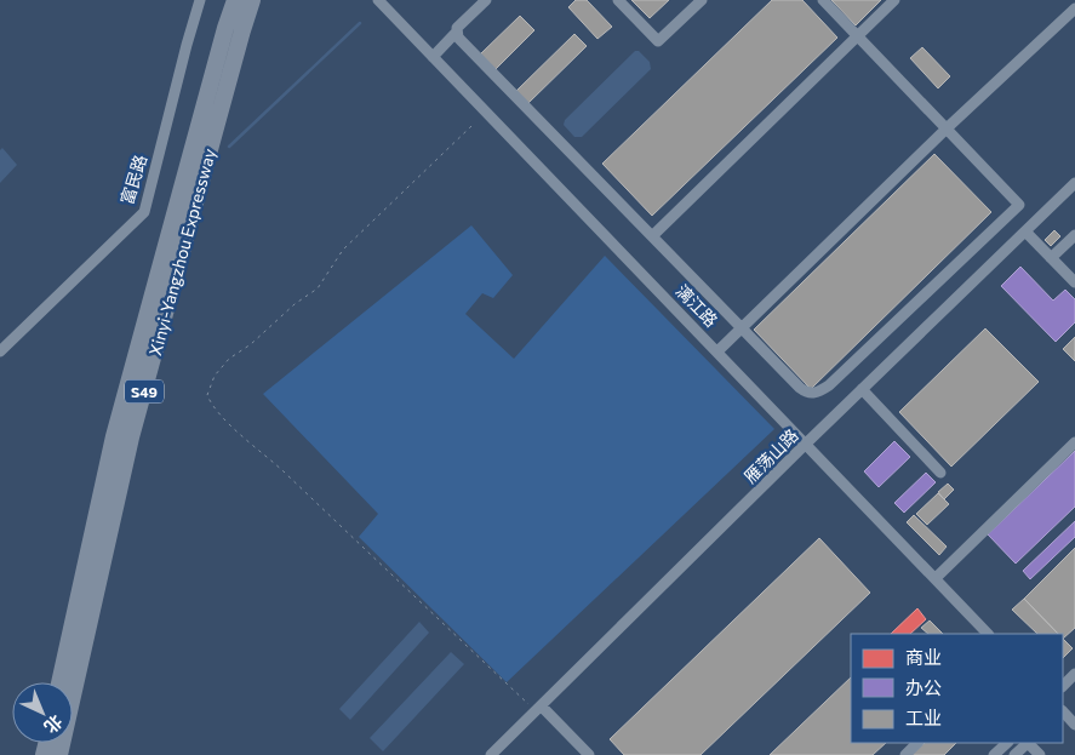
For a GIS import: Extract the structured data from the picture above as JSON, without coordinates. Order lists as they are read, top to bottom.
{
  "streets": {
    "highway": ["Xinyi-Yangzhou Expressway", "S49"],
    "street": ["富民路", "漓江路", "雁荡山路"]
  },
  "crossings": [
    ["漓江路", "雁荡山路"]
  ],
  "legend": ["商业", "办公", "工业"],
  "north": "bottom right"
}
